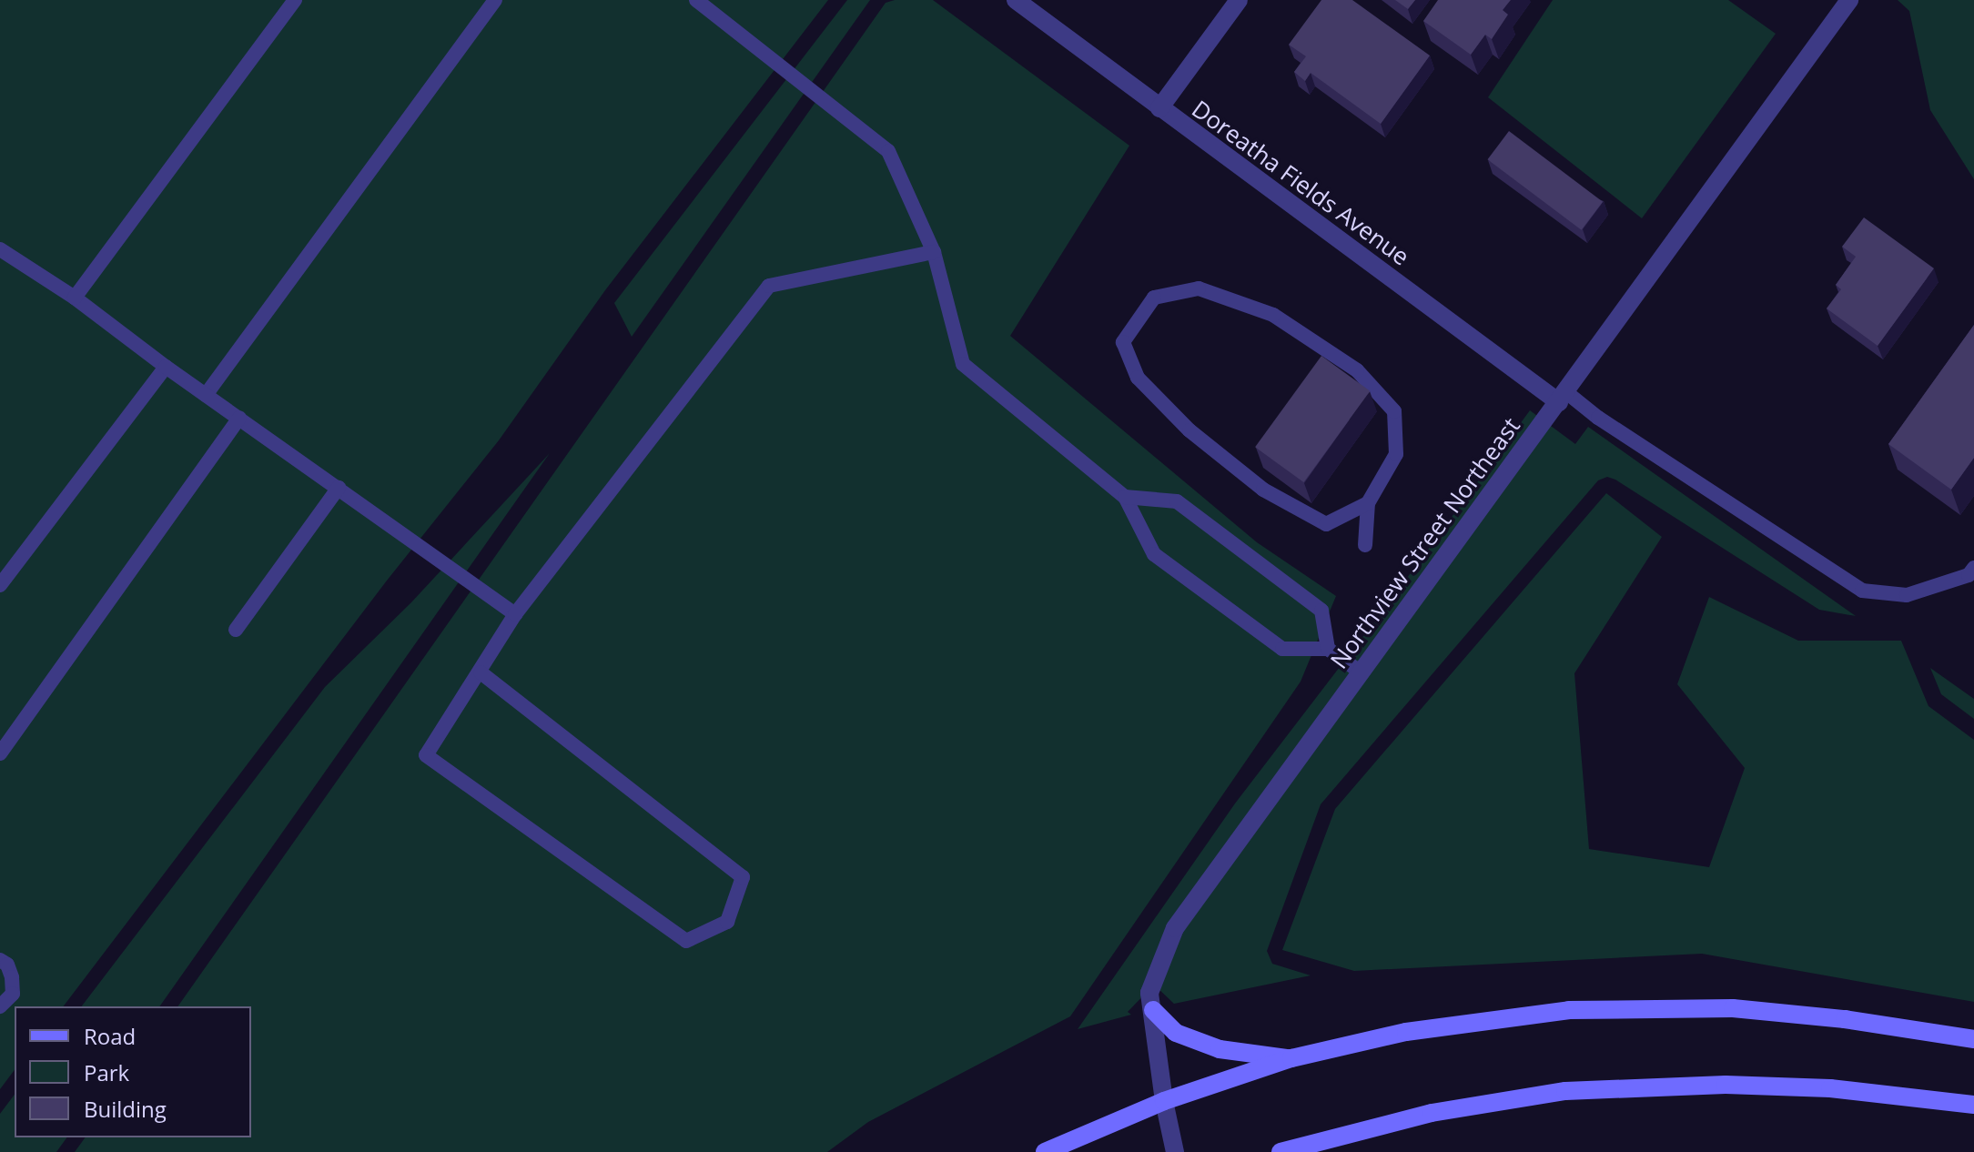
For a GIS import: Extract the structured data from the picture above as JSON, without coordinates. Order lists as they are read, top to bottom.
{
  "streets": {
    "street": ["Doreatha Fields Avenue", "Northview Street Northeast"]
  },
  "crossings": [
    ["Doreatha Fields Avenue", "Northview Street Northeast"]
  ],
  "legend": ["Road", "Park", "Building"]
}
